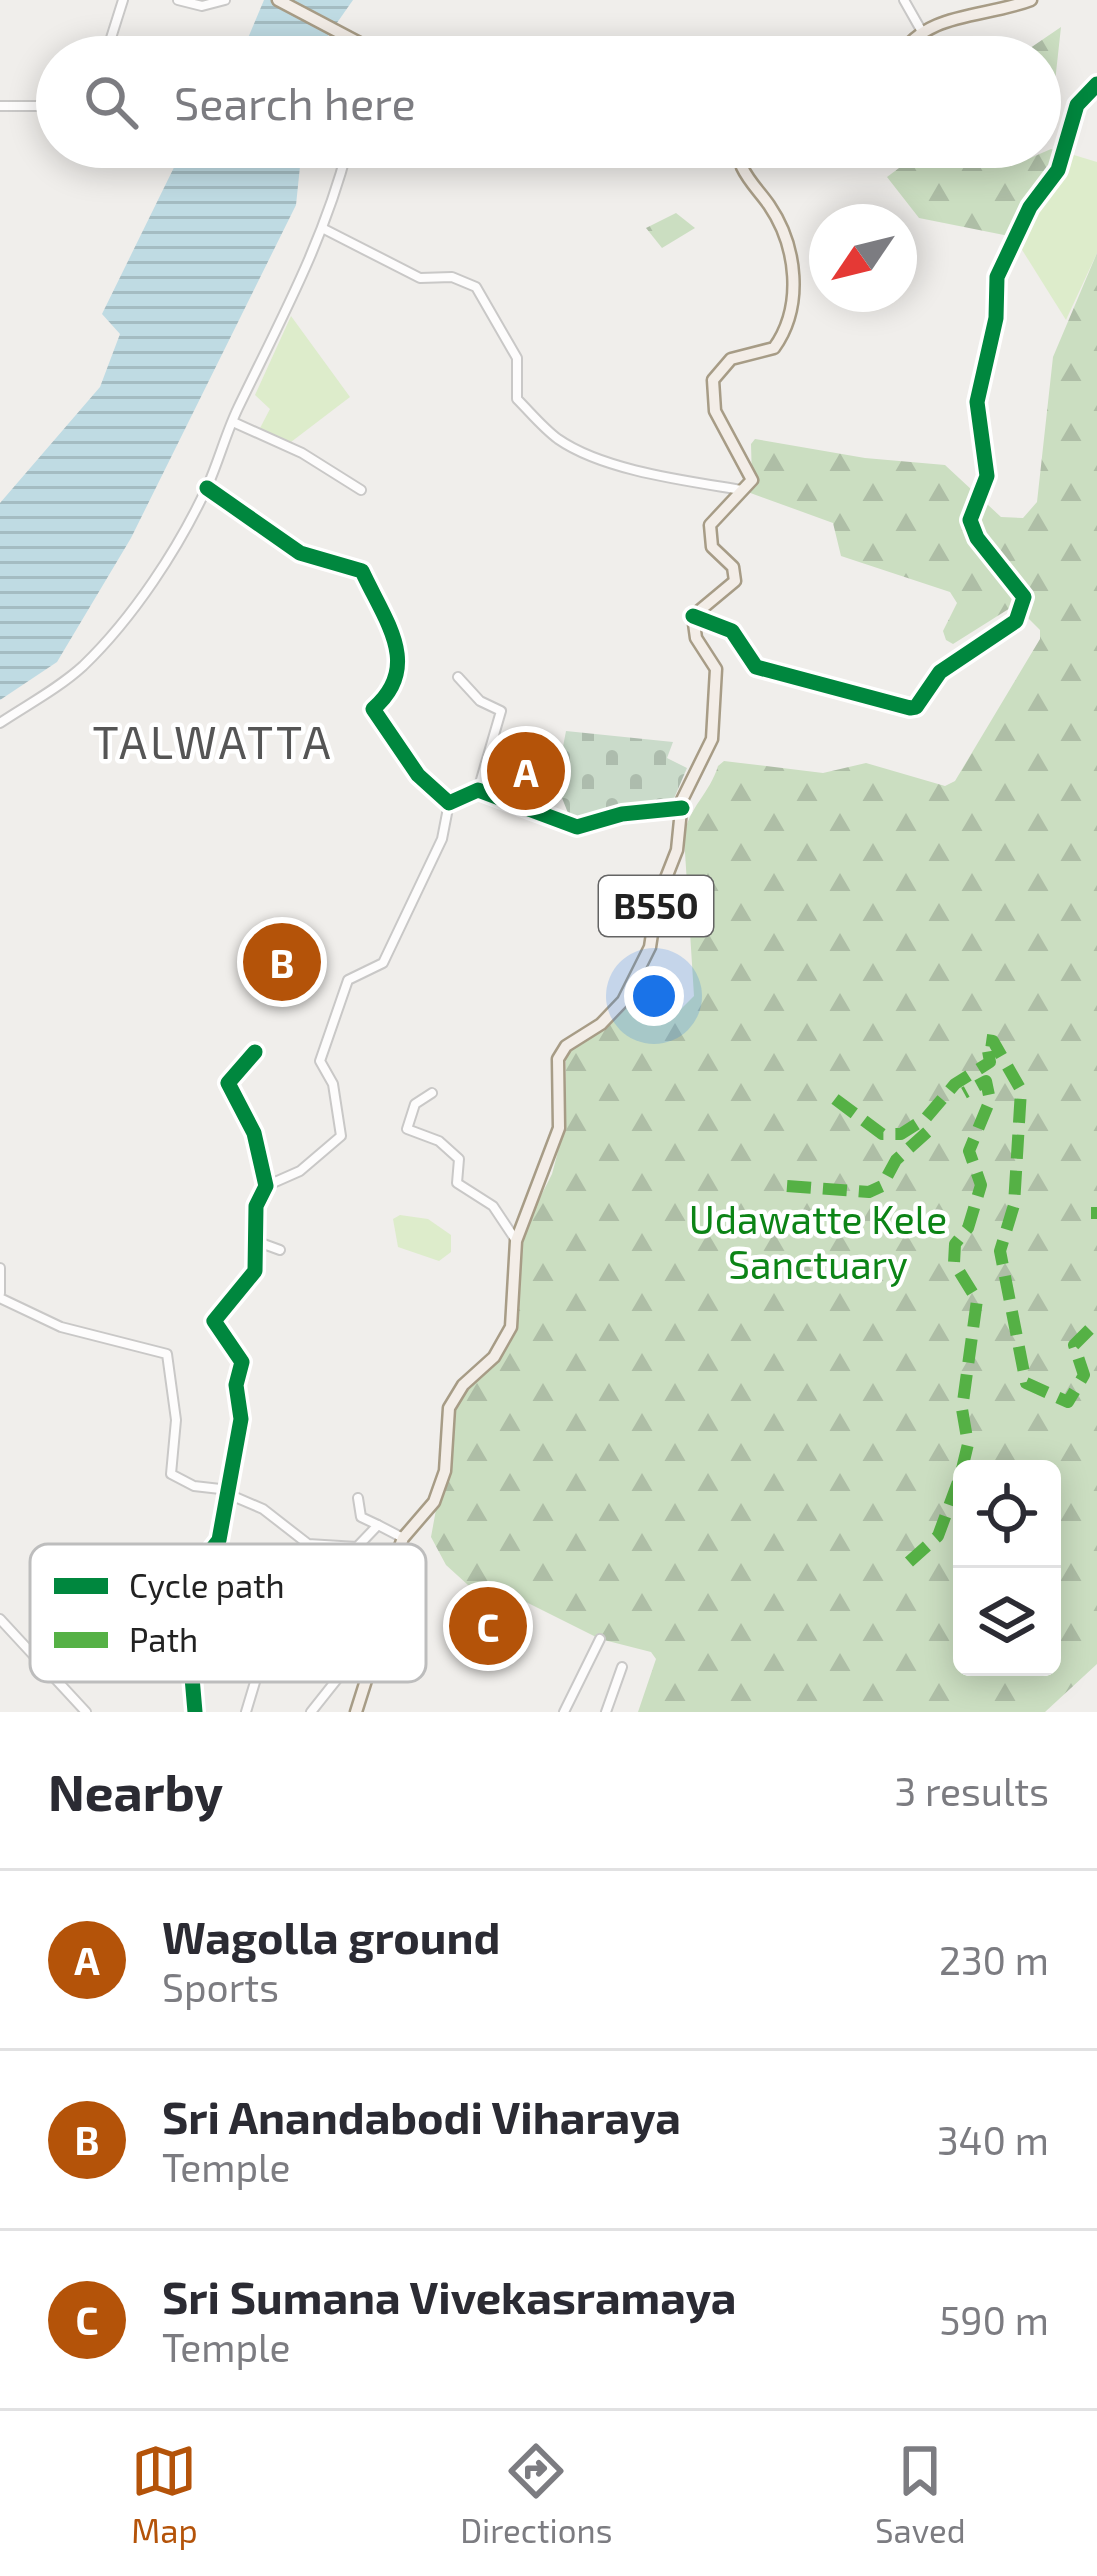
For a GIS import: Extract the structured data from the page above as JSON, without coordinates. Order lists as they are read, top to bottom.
{
  "streets": {
    "main road": ["B550"]
  },
  "districts": ["TALWATTA"],
  "parks": ["Udawatte Kele Sanctuary"],
  "legend": ["Cycle path", "Path"],
  "north": "bottom left",
  "page": {
    "search": "Search here",
    "pins": ["A", "B", "C"],
    "heading": ["Nearby", "3 results"],
    "list": [
      {
        "mark": "A",
        "name": "Wagolla ground",
        "note": "Sports",
        "value": "230 m"
      },
      {
        "mark": "B",
        "name": "Sri Anandabodi Viharaya",
        "note": "Temple",
        "value": "340 m"
      },
      {
        "mark": "C",
        "name": "Sri Sumana Vivekasramaya",
        "note": "Temple",
        "value": "590 m"
      }
    ],
    "nav": ["Map", "Directions", "Saved"]
  }
}
